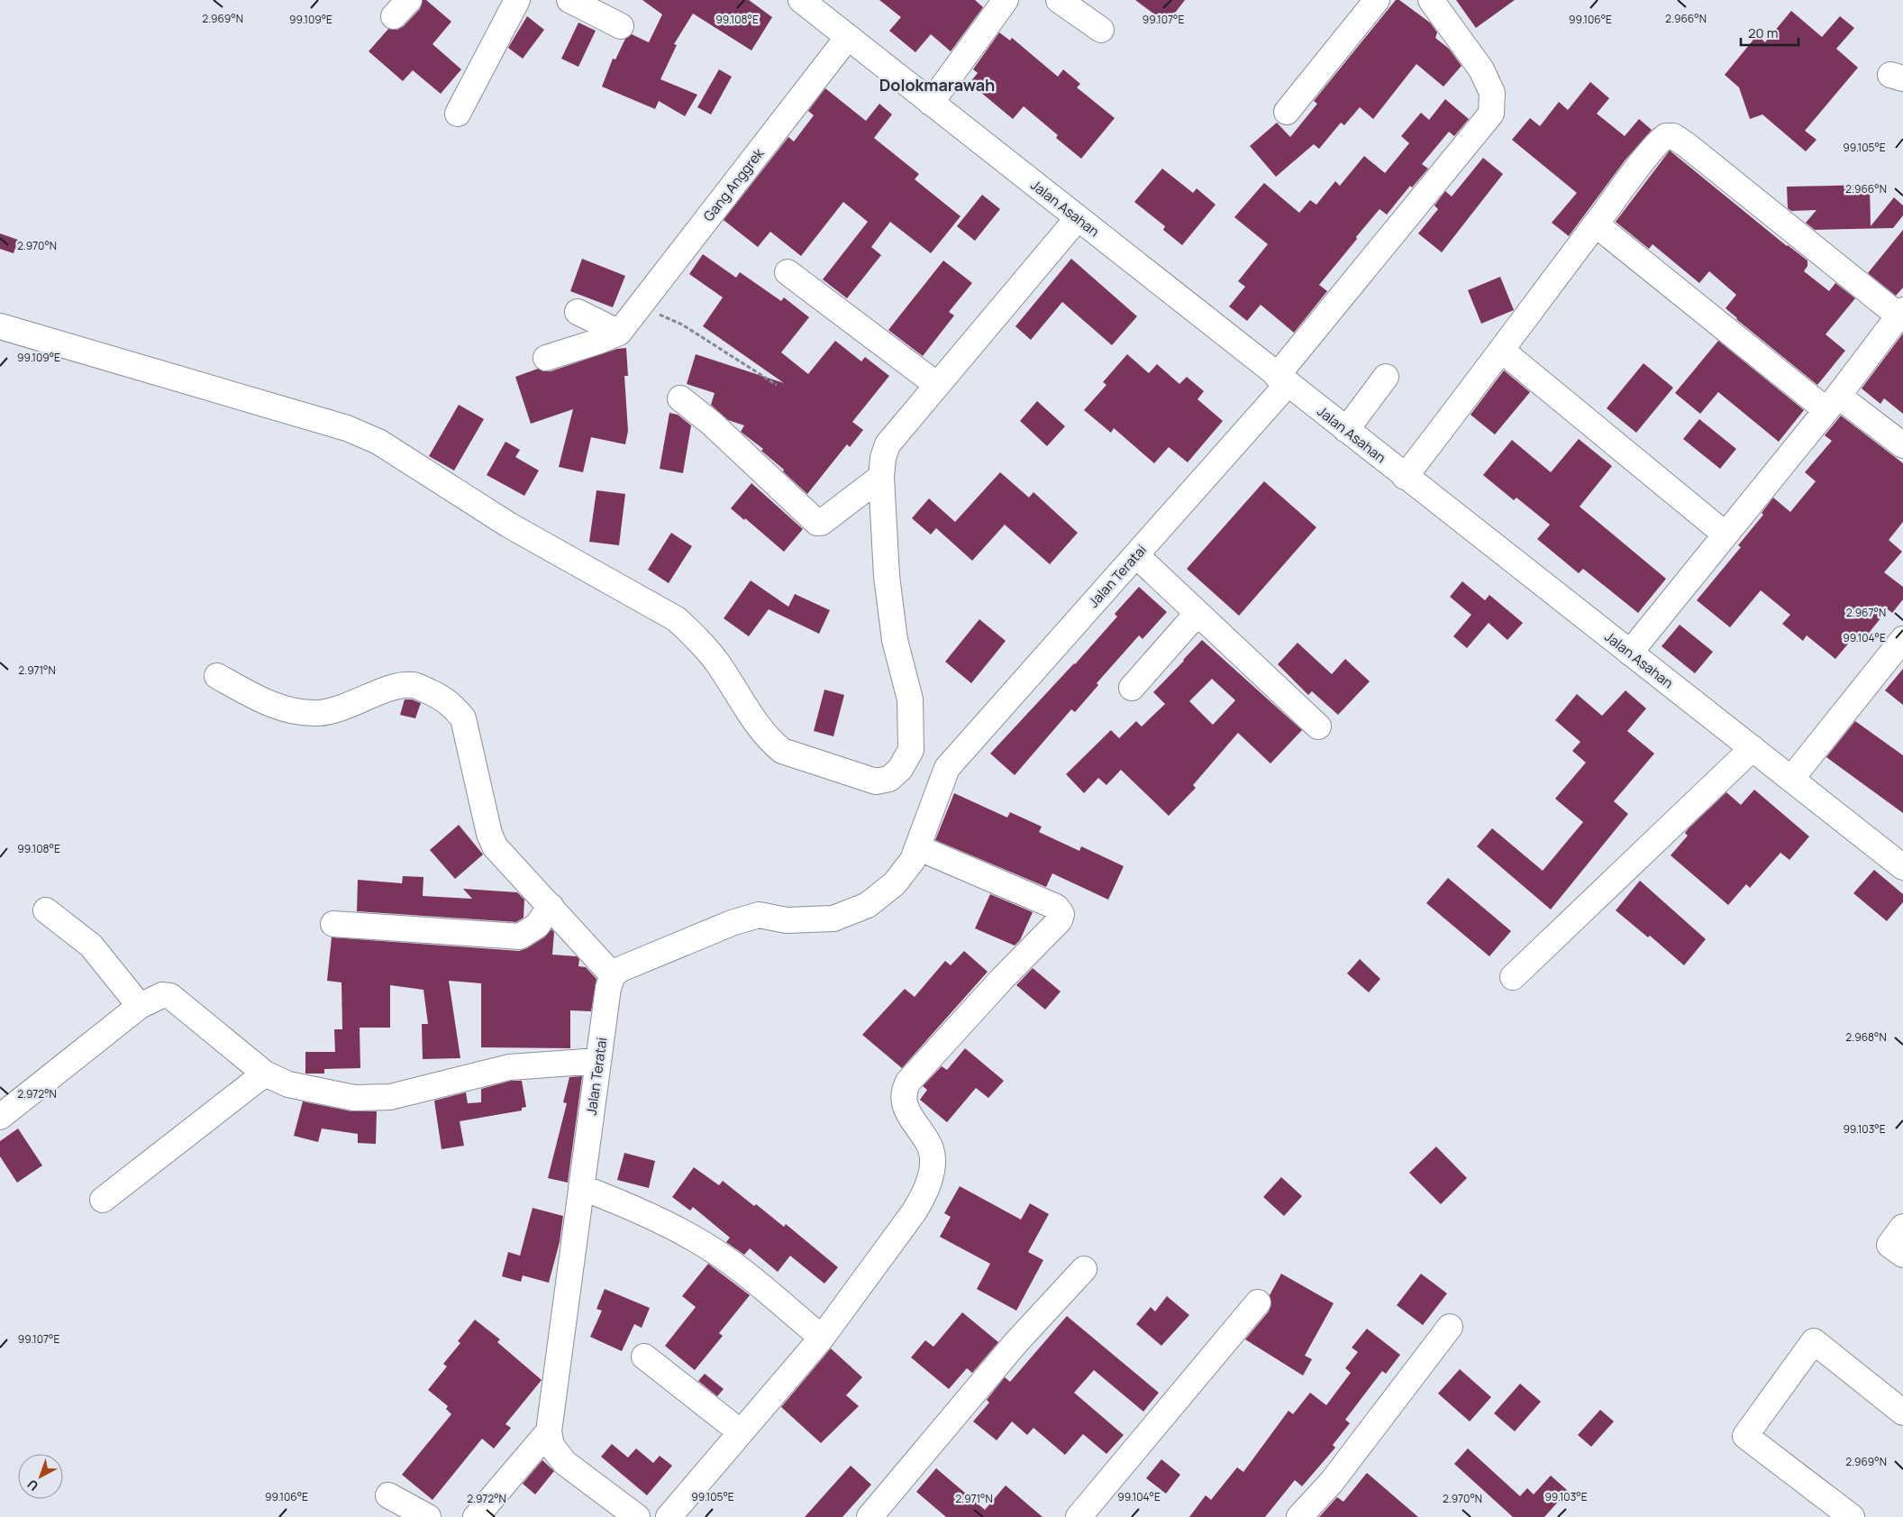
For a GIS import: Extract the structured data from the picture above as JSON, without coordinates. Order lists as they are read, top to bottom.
{
  "streets": {
    "street": ["Gang Anggrek", "Jalan Asahan", "Jalan Teratai"]
  },
  "crossings": [
    ["Gang Anggrek", "Jalan Asahan"],
    ["Jalan Asahan", "Jalan Teratai"]
  ],
  "districts": ["Dolokmarawah"],
  "scale_bar": "20 m",
  "north": "bottom left",
  "coordinates": [
    "2.969°N",
    "2.966°N",
    "99.109°E",
    "99.108°E",
    "99.107°E",
    "99.106°E",
    "99.105°E",
    "2.970°N",
    "2.967°N",
    "99.104°E",
    "2.971°N",
    "2.968°N",
    "2.972°N",
    "99.103°E"
  ]
}
